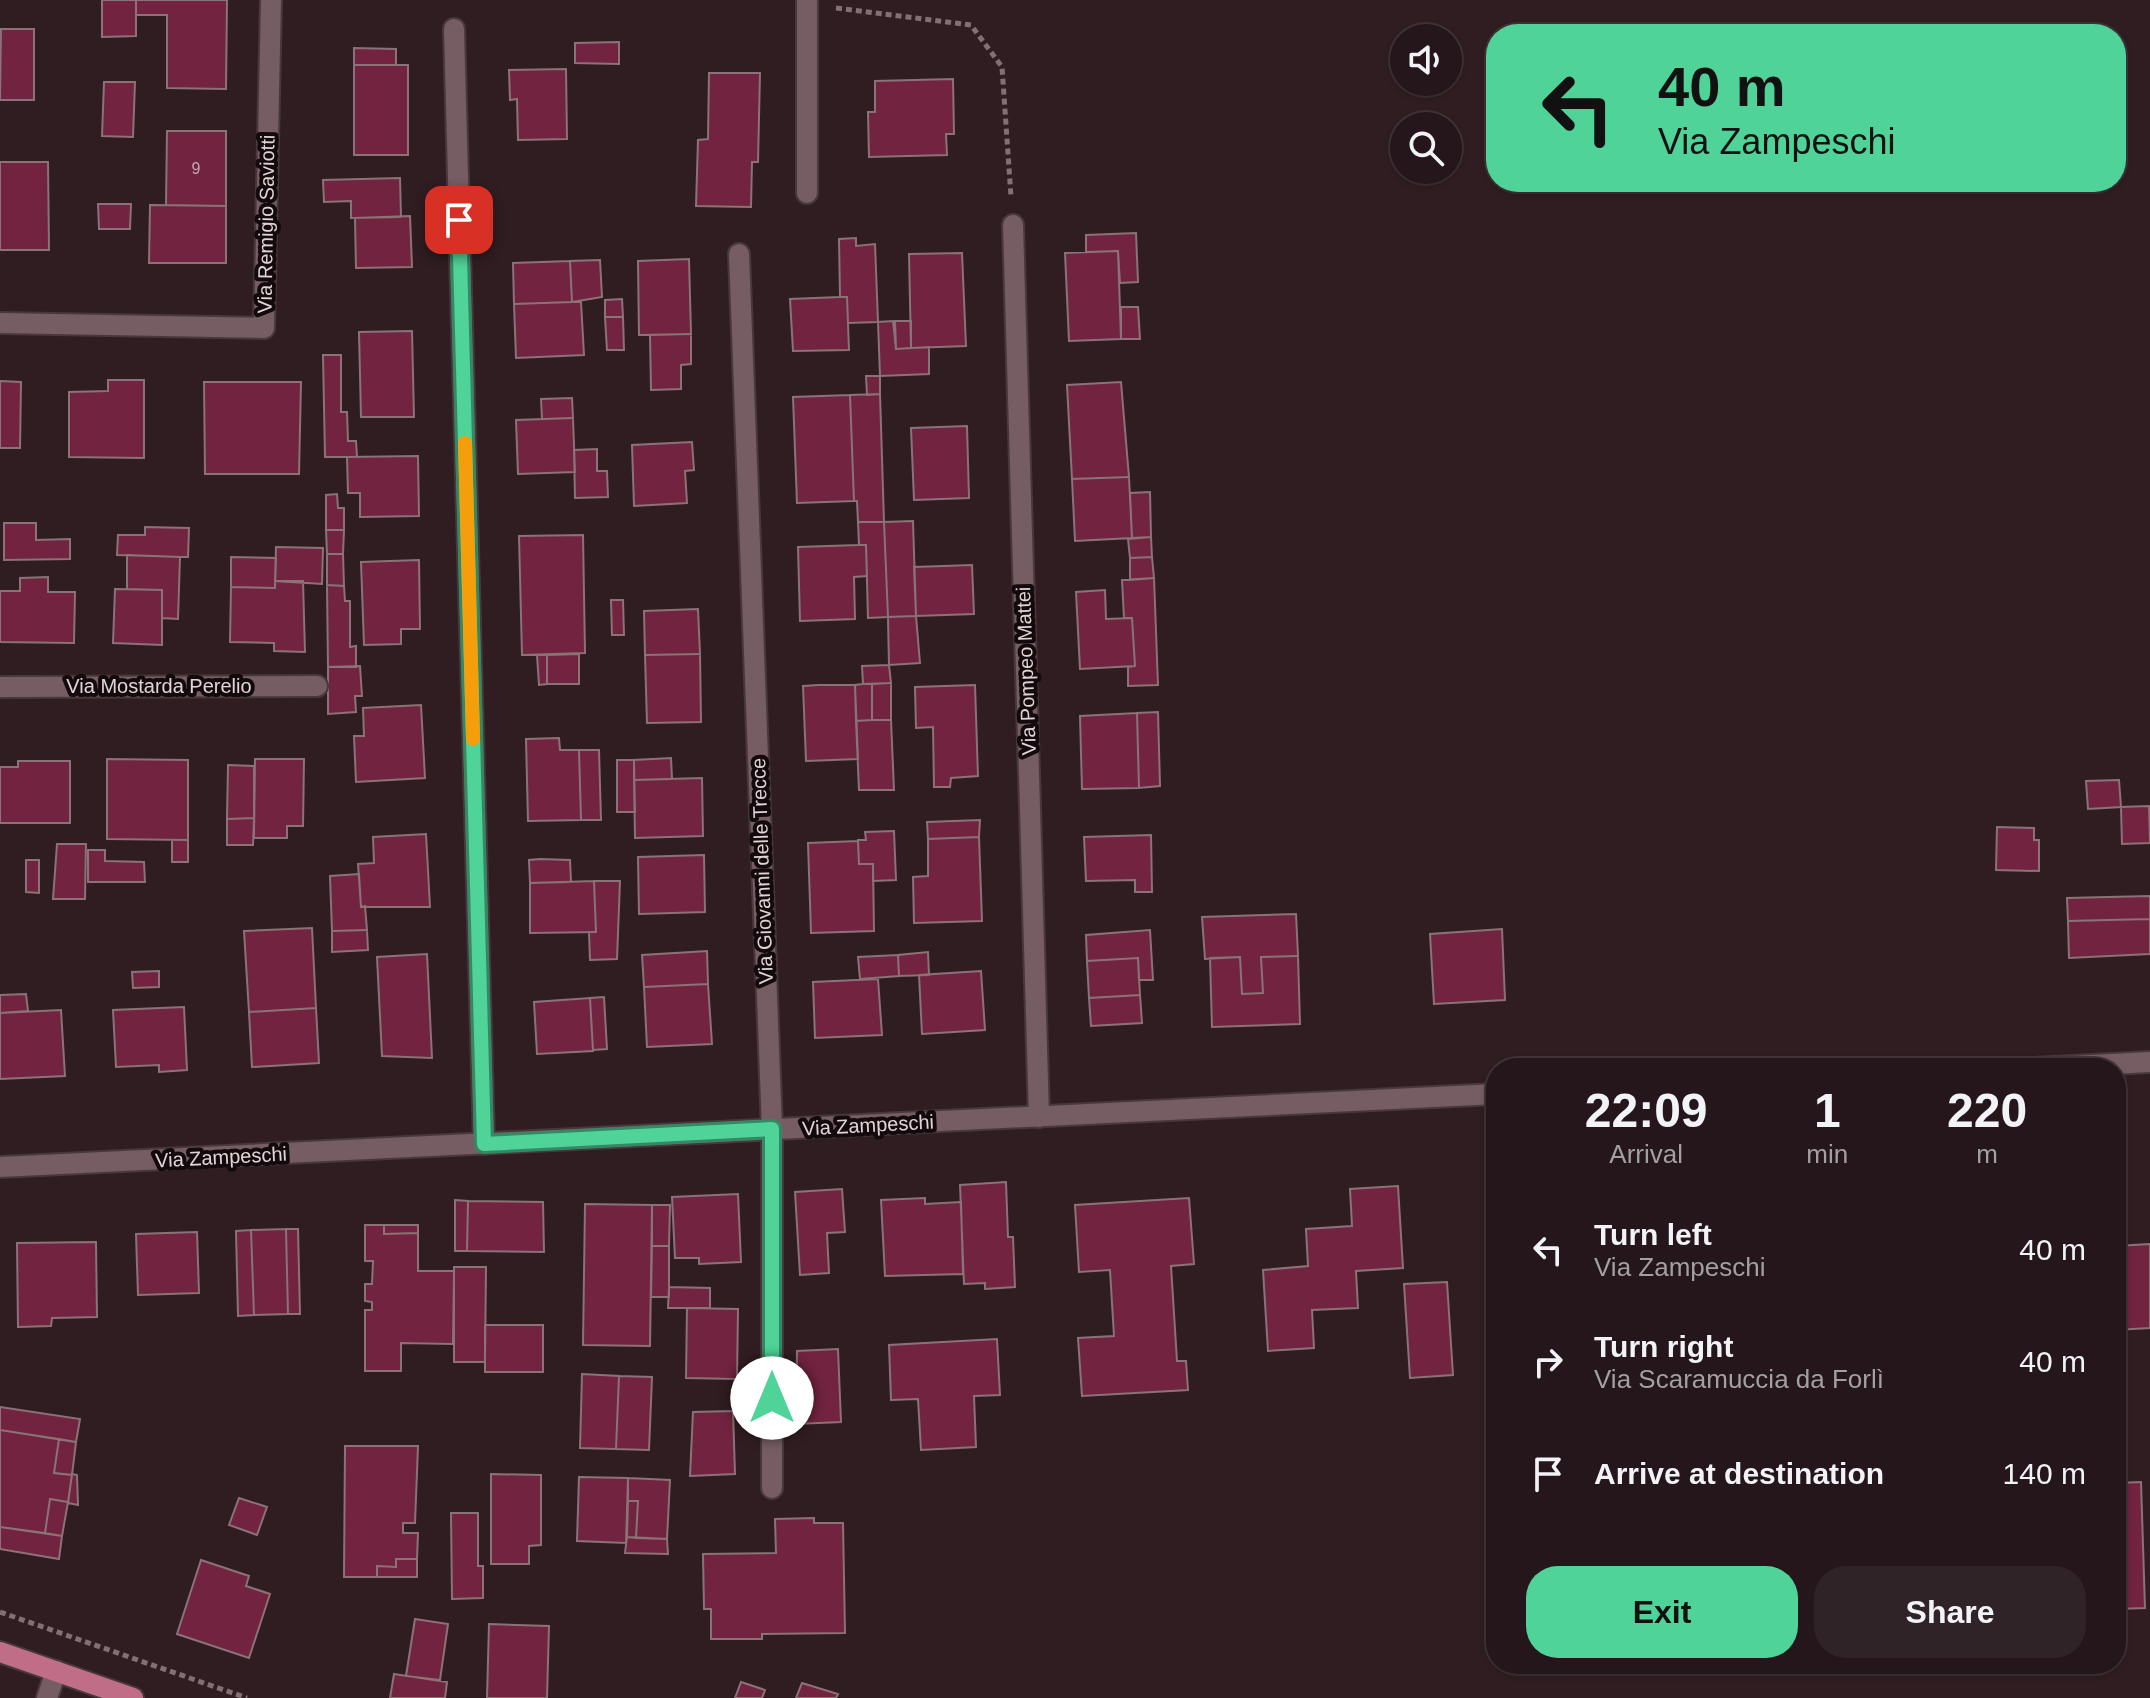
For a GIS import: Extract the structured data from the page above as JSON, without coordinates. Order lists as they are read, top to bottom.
{
  "streets": {
    "street": [
      "Via Remigio Saviotti",
      "Via Pompeo Mattei",
      "Via Mostarda Perelio",
      "Via Giovanni delle Trecce",
      "Via Zampeschi"
    ]
  },
  "crossings": [
    ["Via Pompeo Mattei", "Via Zampeschi"],
    ["Via Giovanni delle Trecce", "Via Zampeschi"]
  ],
  "house_numbers": ["9"],
  "page": {
    "turn": ["40 m", "Via Zampeschi"],
    "eta": [
      "22:09",
      "Arrival",
      "1",
      "min",
      "220",
      "m"
    ],
    "list": [
      {
        "name": "Turn left",
        "note": "Via Zampeschi",
        "value": "40 m"
      },
      {
        "name": "Turn right",
        "note": "Via Scaramuccia da Forlì",
        "value": "40 m"
      },
      {
        "name": "Arrive at destination",
        "value": "140 m"
      }
    ],
    "buttons": ["Exit", "Share"]
  }
}
